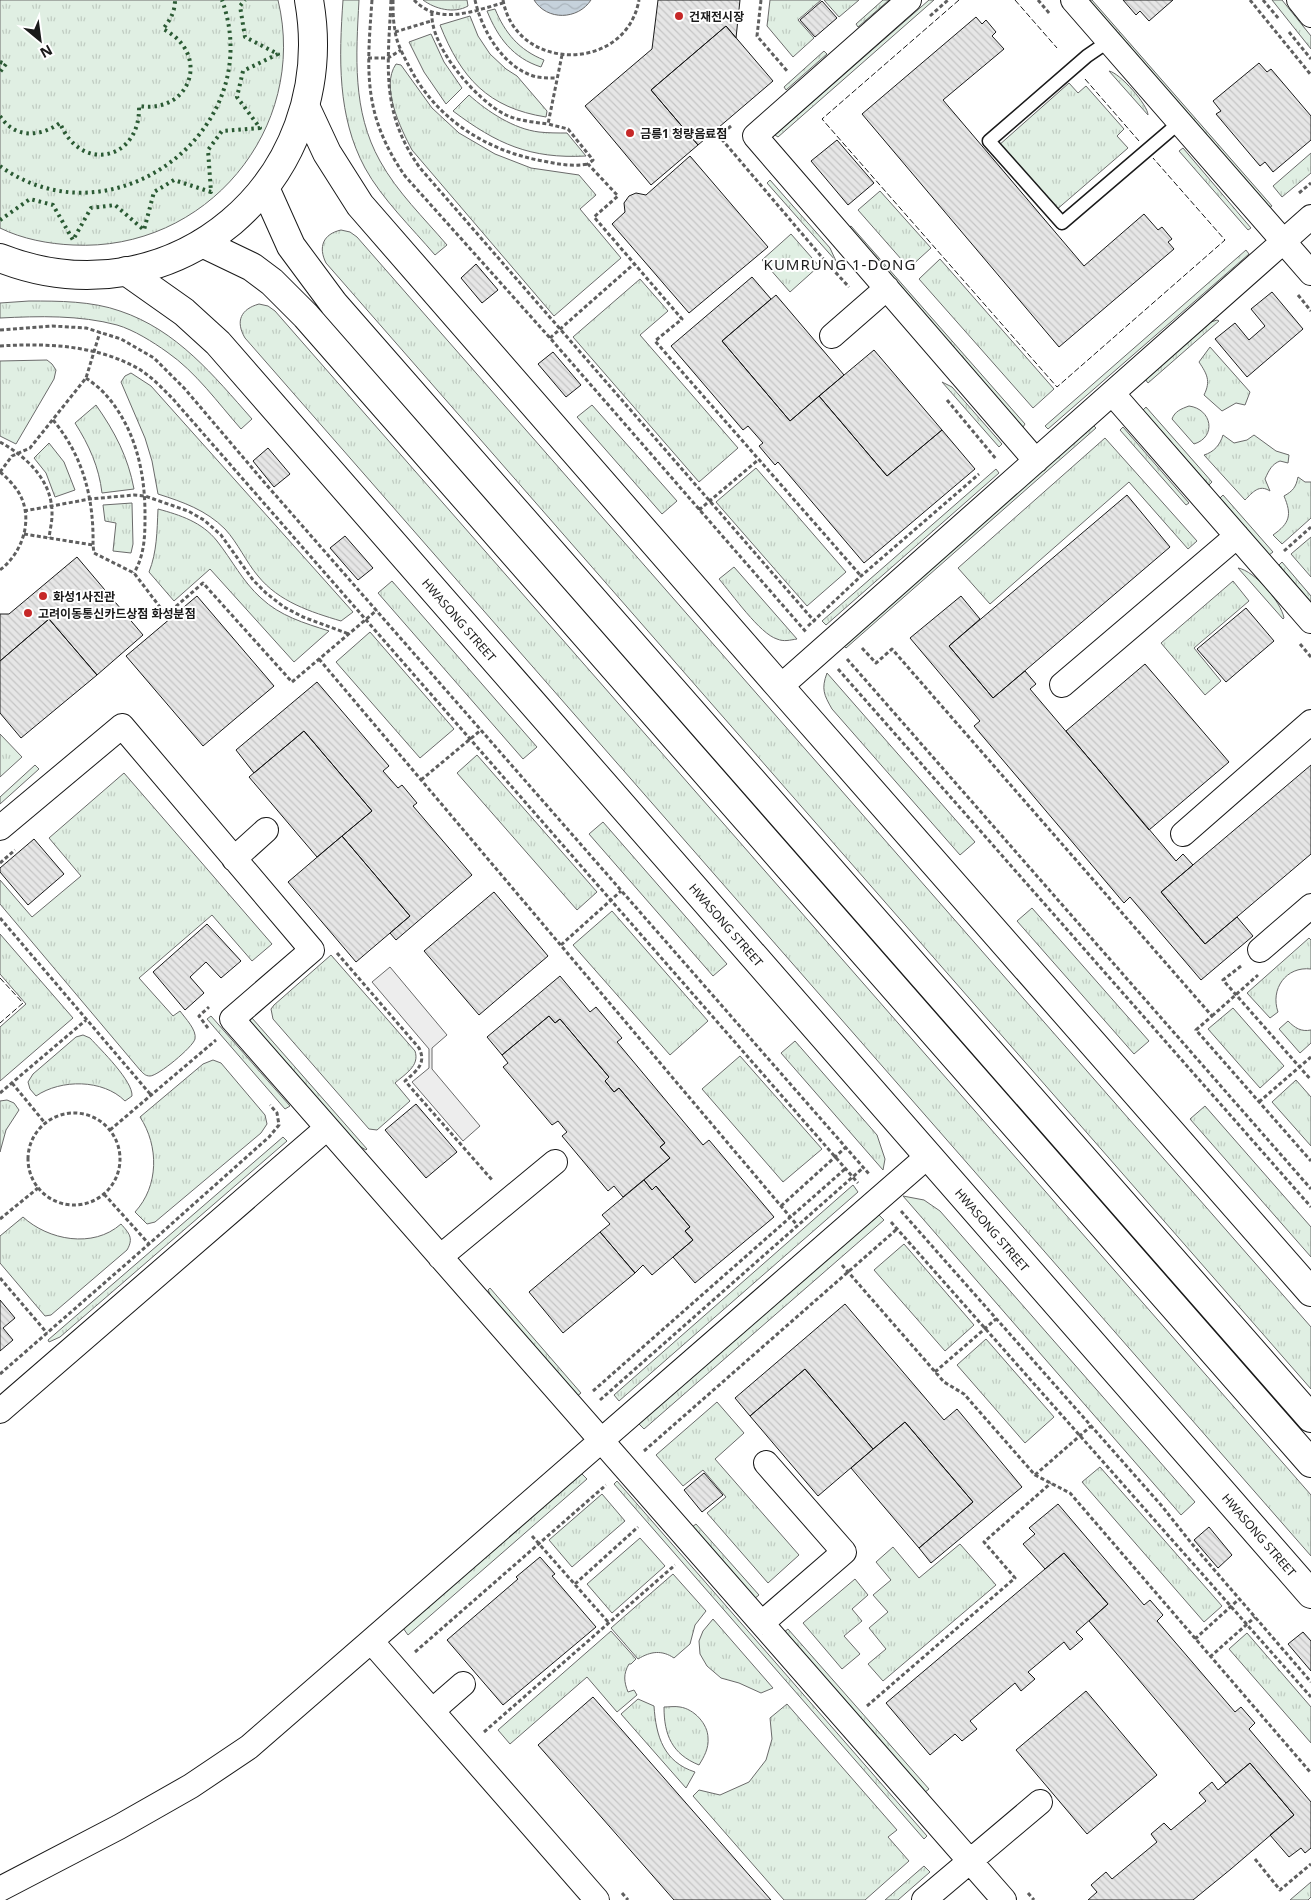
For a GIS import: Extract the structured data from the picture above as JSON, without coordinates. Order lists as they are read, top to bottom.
{
  "streets": {
    "main road": ["HWASONG STREET"]
  },
  "districts": ["KUMRUNG 1-DONG"],
  "places": [
    "건재전시장",
    "금릉1 청량음료점",
    "화성1사진관",
    "고려이동통신카드상점 화성분점"
  ],
  "north": "bottom right"
}
